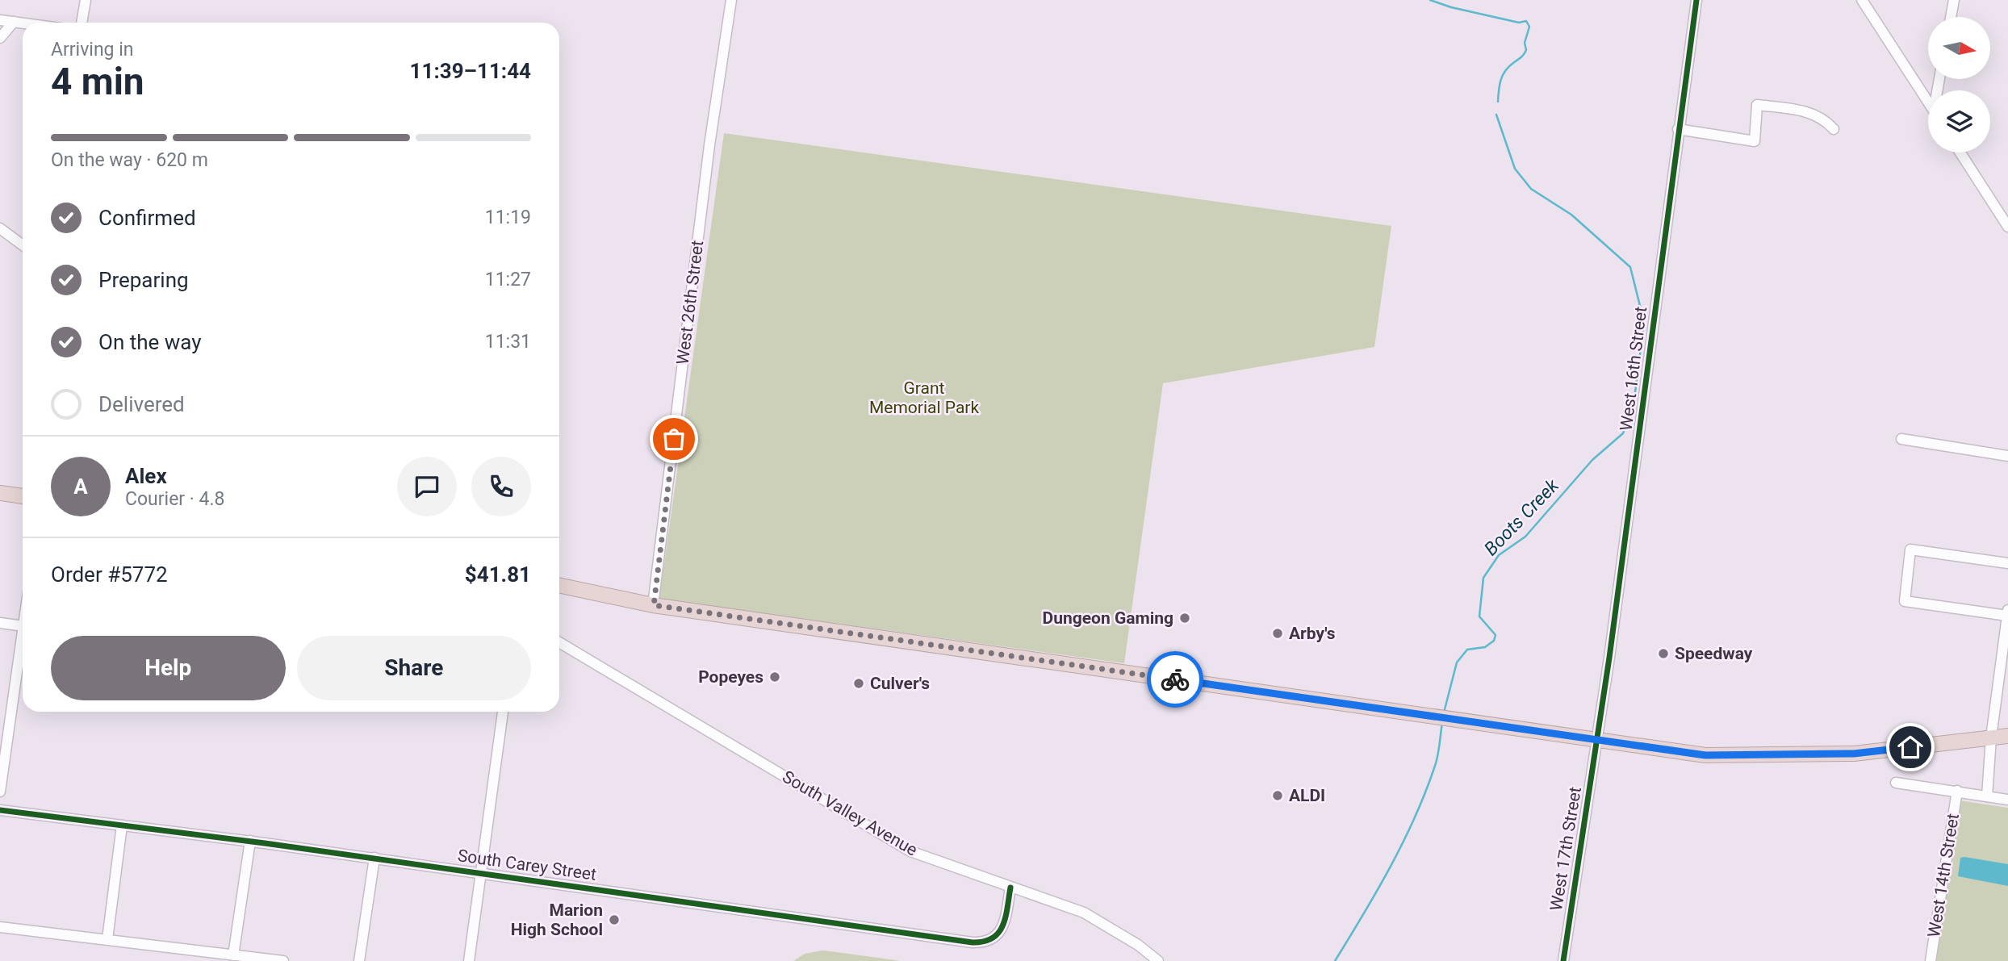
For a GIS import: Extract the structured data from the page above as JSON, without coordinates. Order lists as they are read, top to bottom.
{
  "streets": {
    "street": [
      "West 26th Street",
      "West 16th Street",
      "South Valley Avenue",
      "West 17th Street",
      "South Carey Street",
      "West 14th Street"
    ]
  },
  "crossings": [
    ["West 16th Street", "West 17th Street"],
    ["South Valley Avenue", "South Carey Street"]
  ],
  "water": ["Boots Creek"],
  "parks": ["Grant Memorial Park"],
  "places": [
    "Dungeon Gaming",
    "Arby's",
    "Speedway",
    "Popeyes",
    "Culver's",
    "ALDI",
    "Marion High School"
  ],
  "north": "right",
  "page": {
    "heading": ["4 min", "Arriving in", "11:39–11:44"],
    "panel": [
      "Alex",
      "Courier · 4.8",
      "Order #5772",
      "$41.81"
    ],
    "bar": "On the way · 620 m",
    "list": [
      ["Confirmed", "11:19"],
      ["Preparing", "11:27"],
      ["On the way", "11:31"],
      "Delivered"
    ],
    "round": "A",
    "buttons": ["Help", "Share"]
  }
}
